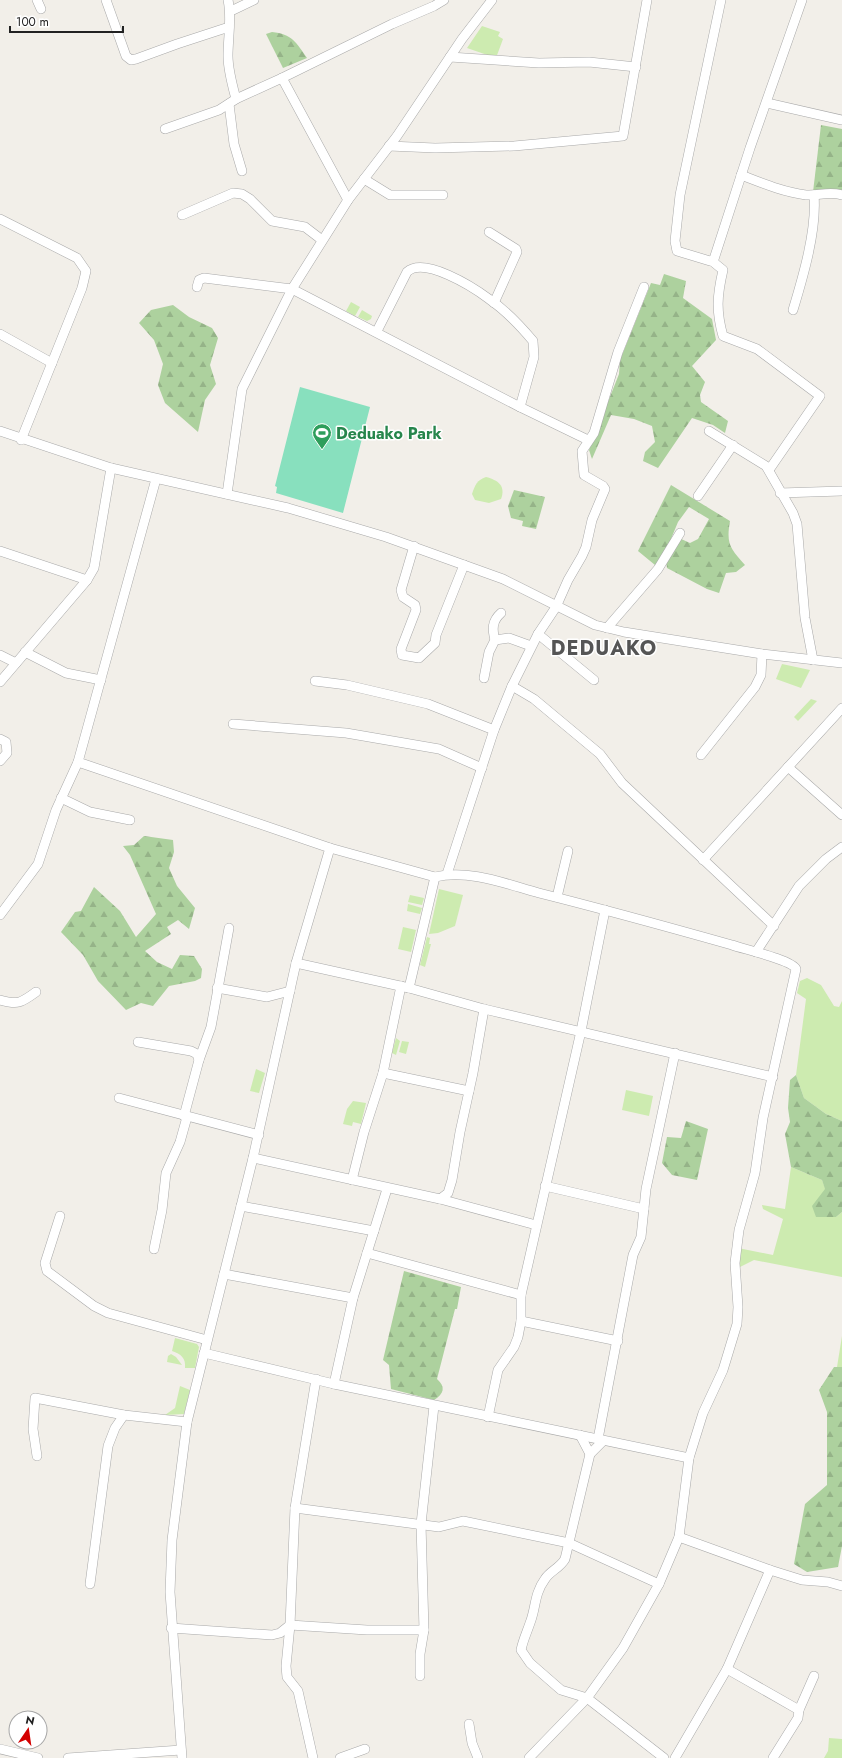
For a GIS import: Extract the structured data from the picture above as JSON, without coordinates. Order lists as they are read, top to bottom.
{
  "districts": ["DEDUAKO"],
  "places": {
    "sports": ["Deduako Park"]
  },
  "scale_bar": "100 m",
  "north": "top"
}
